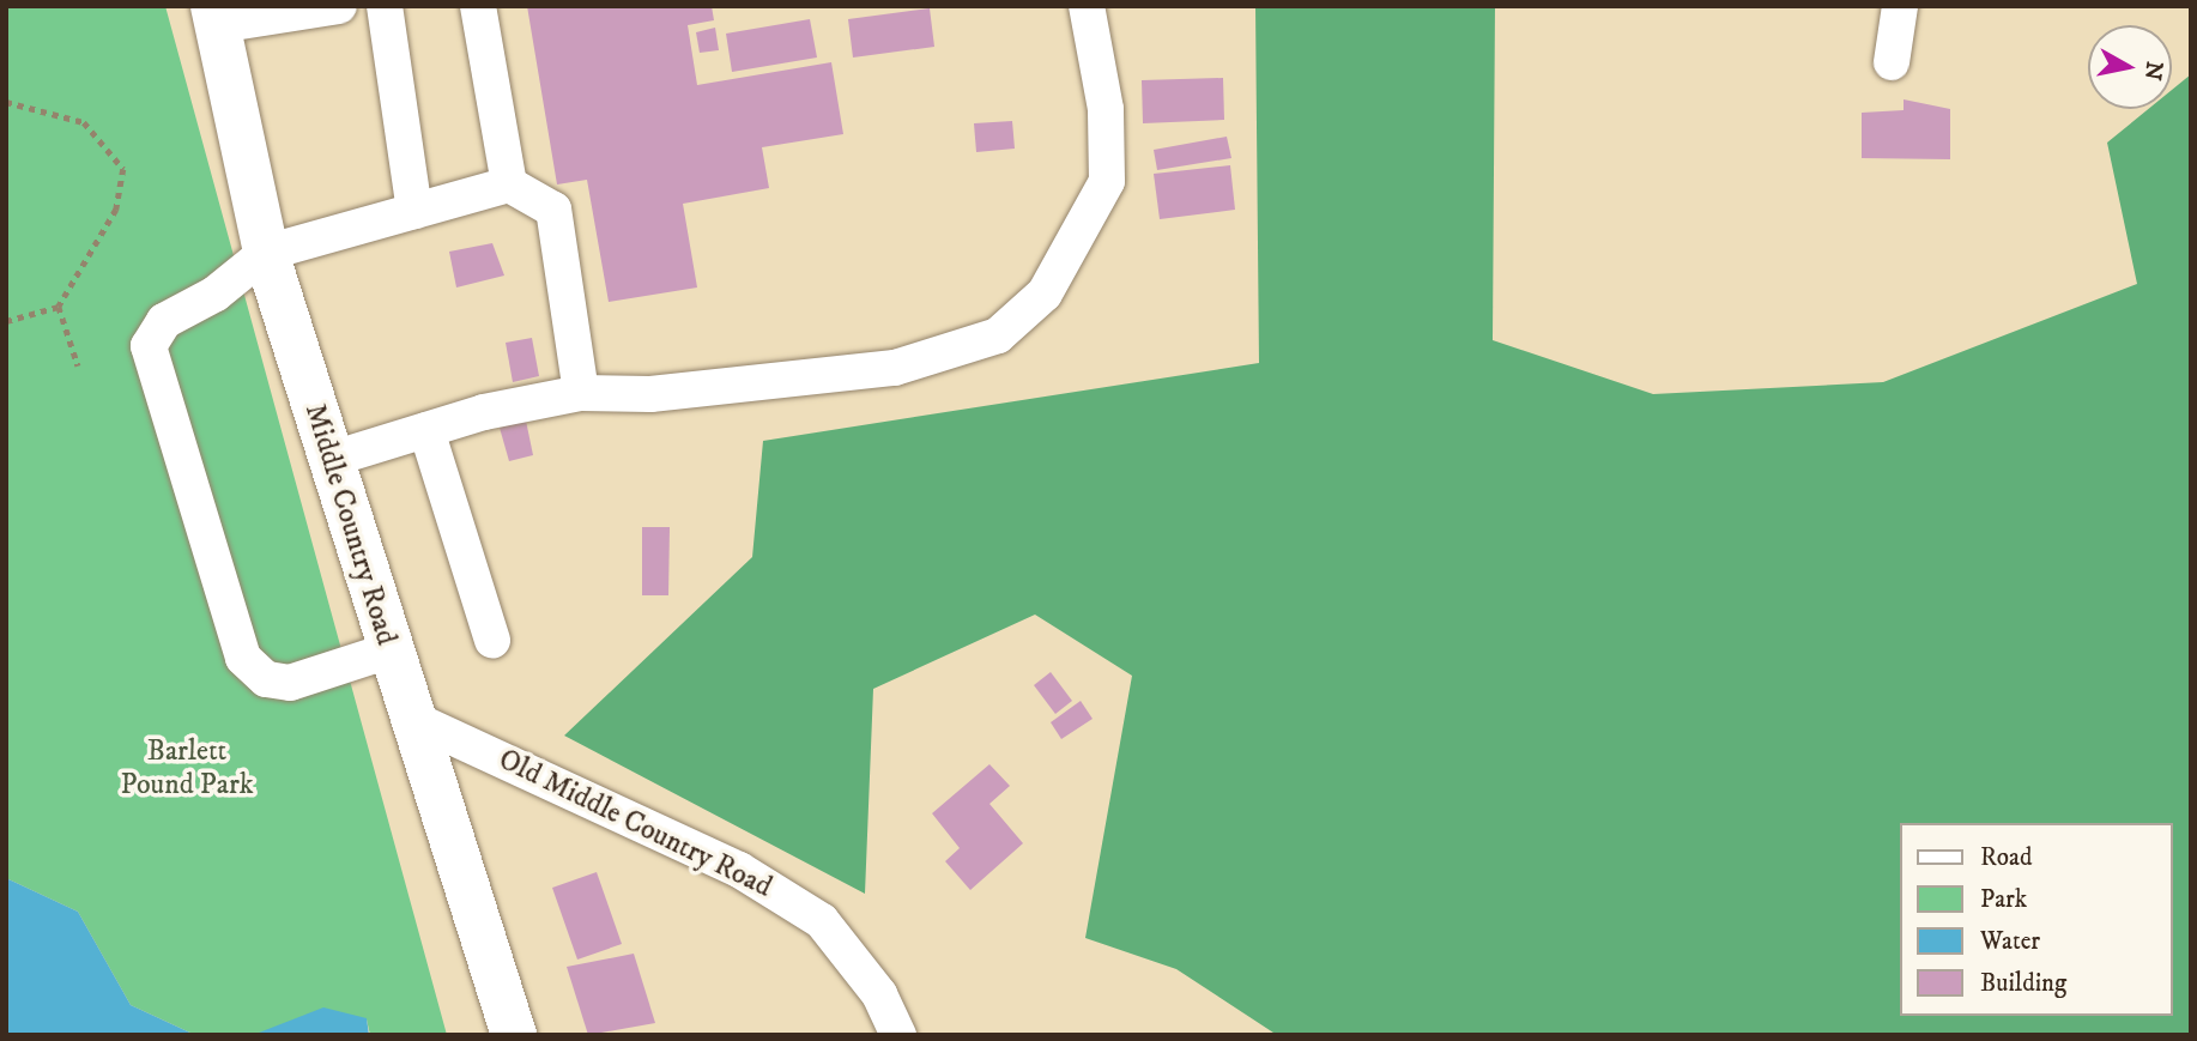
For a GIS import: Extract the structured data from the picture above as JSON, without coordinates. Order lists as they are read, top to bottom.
{
  "streets": {
    "main road": ["Middle Country Road"],
    "street": ["Old Middle Country Road"]
  },
  "crossings": [
    ["Middle Country Road", "Old Middle Country Road"]
  ],
  "parks": ["Barlett Pound Park"],
  "legend": [
    "Road",
    "Park",
    "Water",
    "Building"
  ],
  "north": "right"
}
